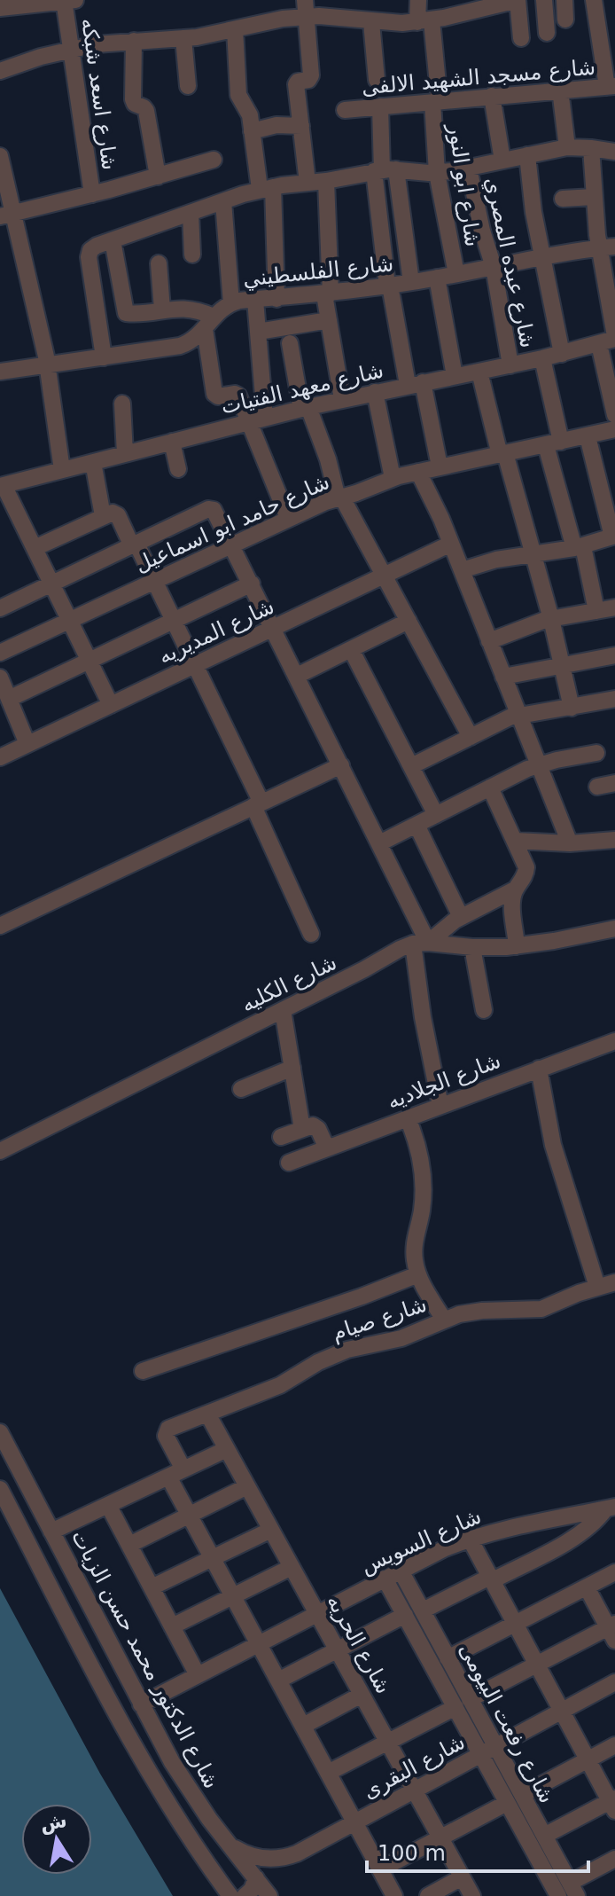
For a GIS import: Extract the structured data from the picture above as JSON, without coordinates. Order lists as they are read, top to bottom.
{
  "streets": {
    "street": [
      "شارع مسجد الشهيد الالفى",
      "شارع اسعد شبكه",
      "شارع ابو النور",
      "شارع عبده المصري",
      "شارع الفلسطيني",
      "شارع معهد الفتيات",
      "شارع حامد ابو اسماعيل",
      "شارع المديريه",
      "شارع الكليه",
      "شارع الجلاديه",
      "شارع صيام",
      "شارع السويس",
      "شارع الحريه",
      "شارع الدكتور محمد حسن الزيات",
      "شارع رفعت البيومى",
      "شارع البقرى"
    ]
  },
  "crossings": [
    ["شارع مسجد الشهيد الالفى", "شارع ابو النور"],
    ["شارع ابو النور", "شارع الفلسطيني"],
    ["شارع عبده المصري", "شارع الفلسطيني"],
    ["شارع عبده المصري", "شارع معهد الفتيات"],
    ["شارع صيام", "شارع الحريه"],
    ["شارع السويس", "شارع الحريه"],
    ["شارع السويس", "شارع الدكتور محمد حسن الزيات"],
    ["شارع السويس", "شارع رفعت البيومى"],
    ["شارع الحريه", "شارع البقرى"],
    ["شارع الدكتور محمد حسن الزيات", "شارع البقرى"],
    ["شارع رفعت البيومى", "شارع البقرى"]
  ],
  "scale_bar": "100 m",
  "north": "top"
}
